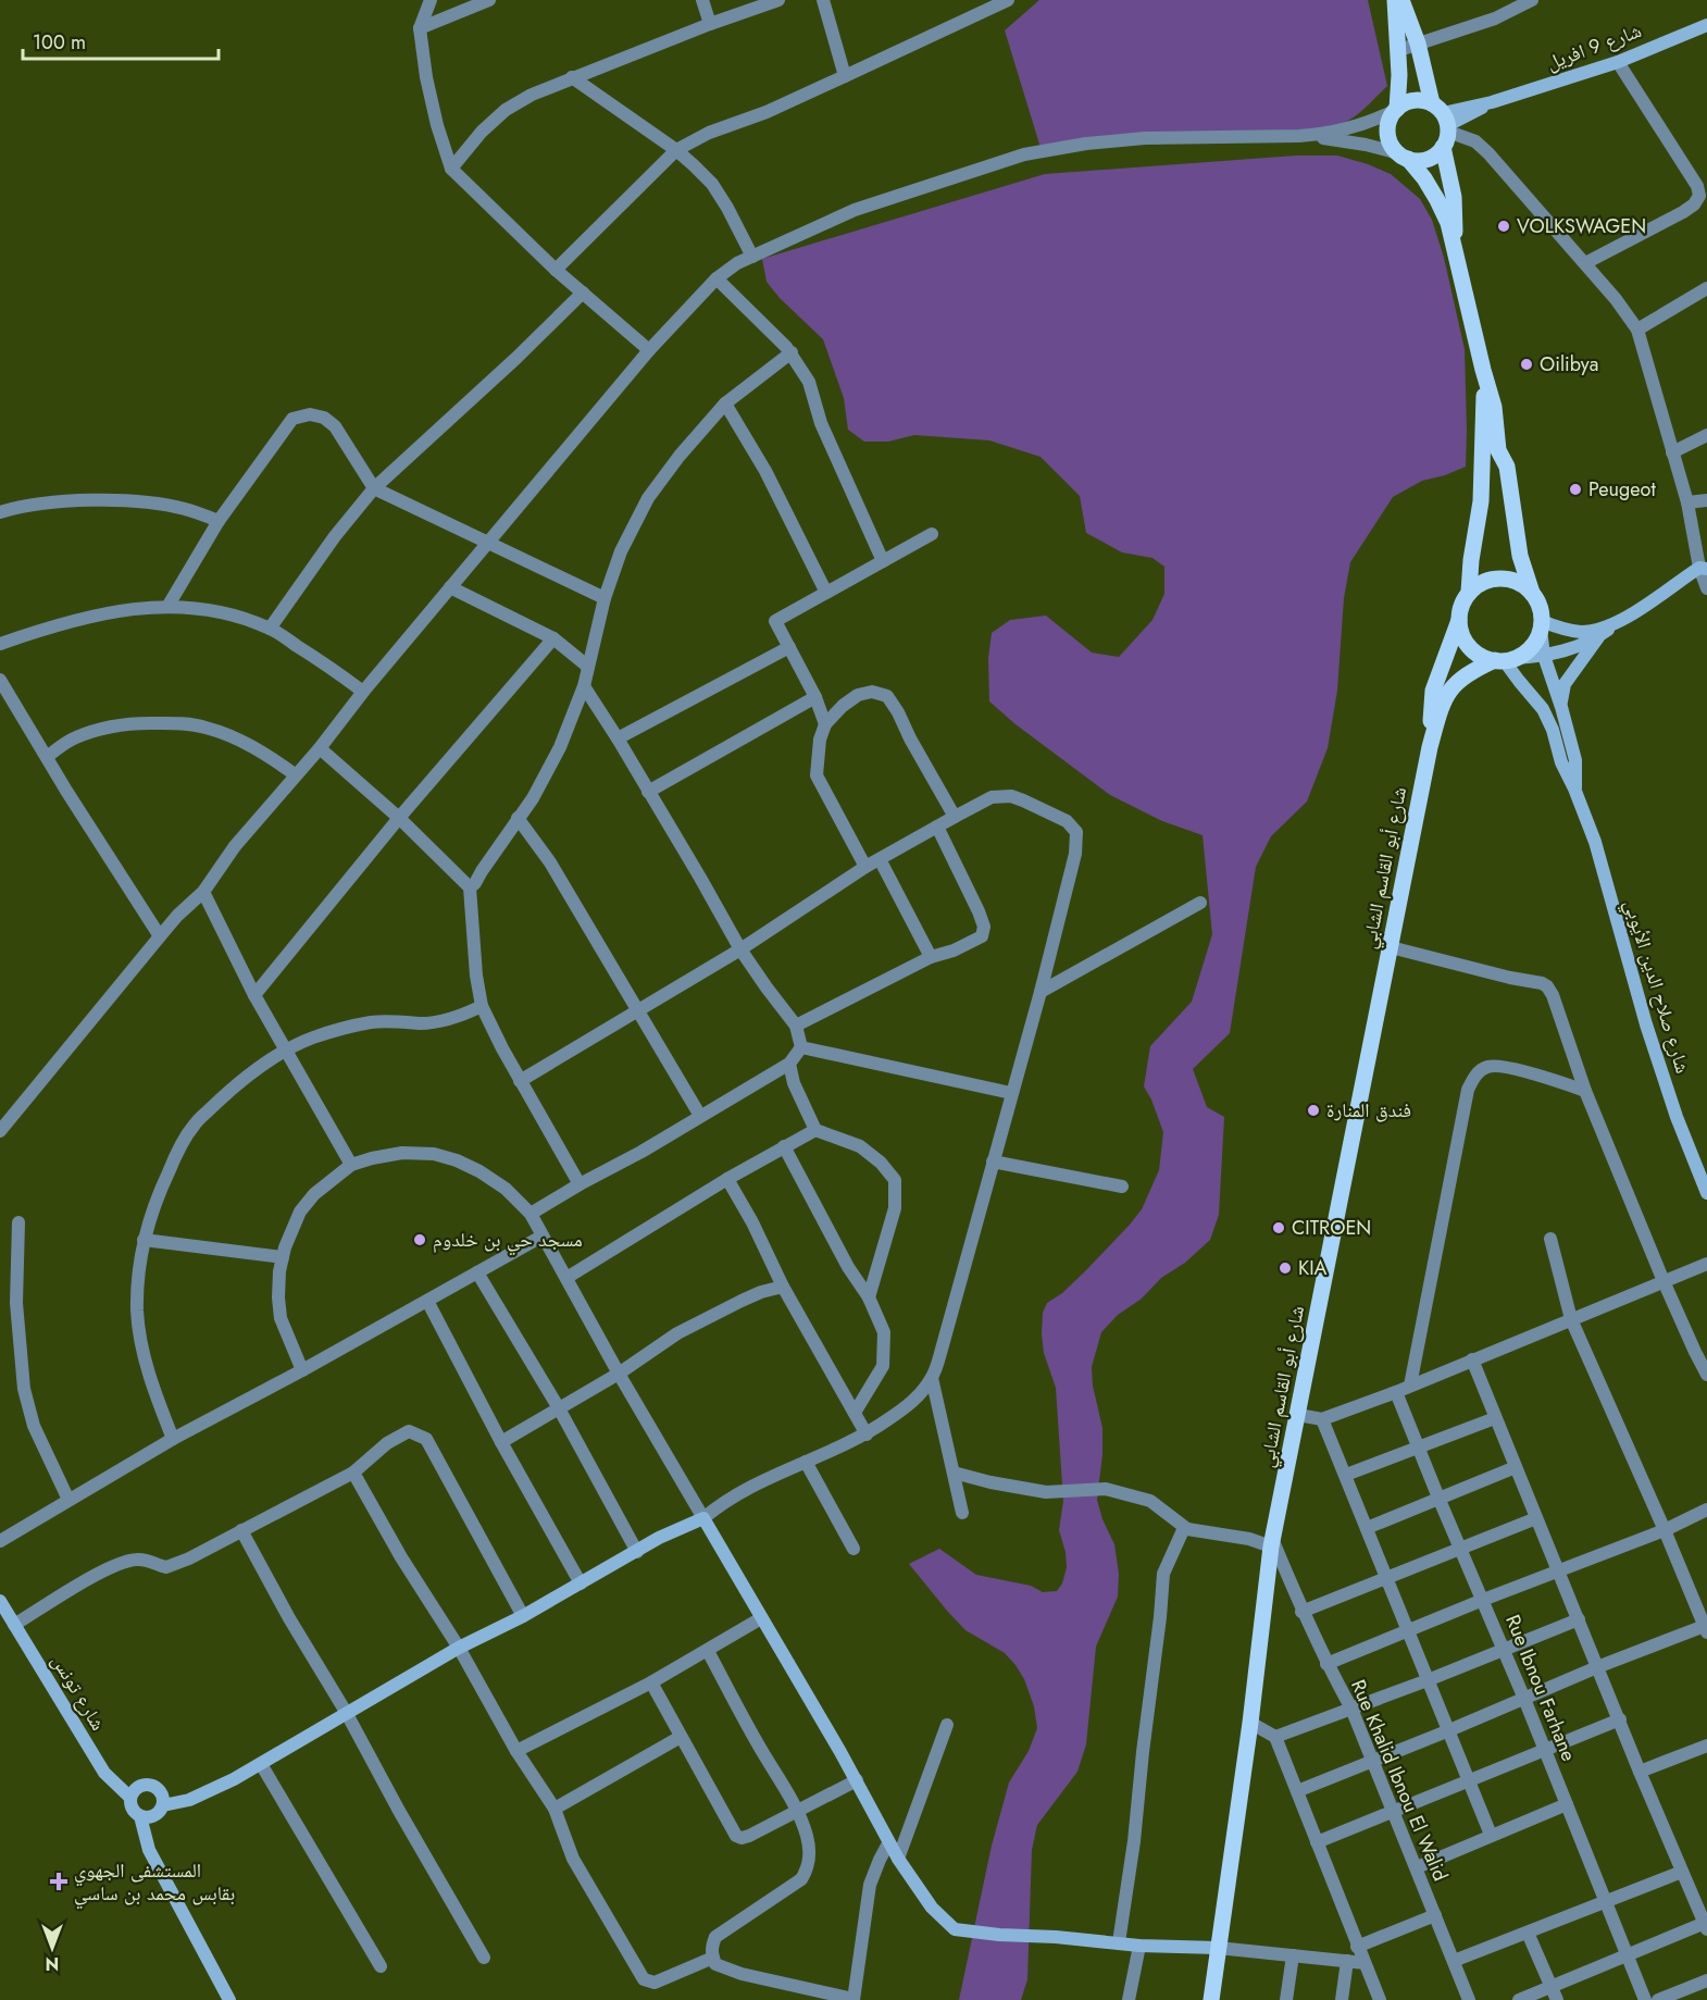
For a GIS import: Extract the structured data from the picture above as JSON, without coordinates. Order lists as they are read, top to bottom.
{
  "streets": {
    "main road": ["شارع أبو القاسم الشابي"],
    "street": [
      "شارع 9 افريل",
      "شارع صلاح الدين الأيوبي",
      "Rue Ibnou Farhane",
      "شارع تونس",
      "Rue Khalid Ibnou El Walid"
    ]
  },
  "crossings": [
    ["شارع أبو القاسم الشابي", "شارع صلاح الدين الأيوبي"],
    ["شارع أبو القاسم الشابي", "Rue Khalid Ibnou El Walid"]
  ],
  "places": {
    "other": [
      "VOLKSWAGEN",
      "Oilibya",
      "Peugeot",
      "فندق المنارة",
      "CITROEN",
      "مسجد حي بن خلدوم",
      "KIA"
    ],
    "health": ["المستشفى الجهوي بقابس محمد بن ساسي"]
  },
  "scale_bar": "100 m",
  "north": "bottom"
}
